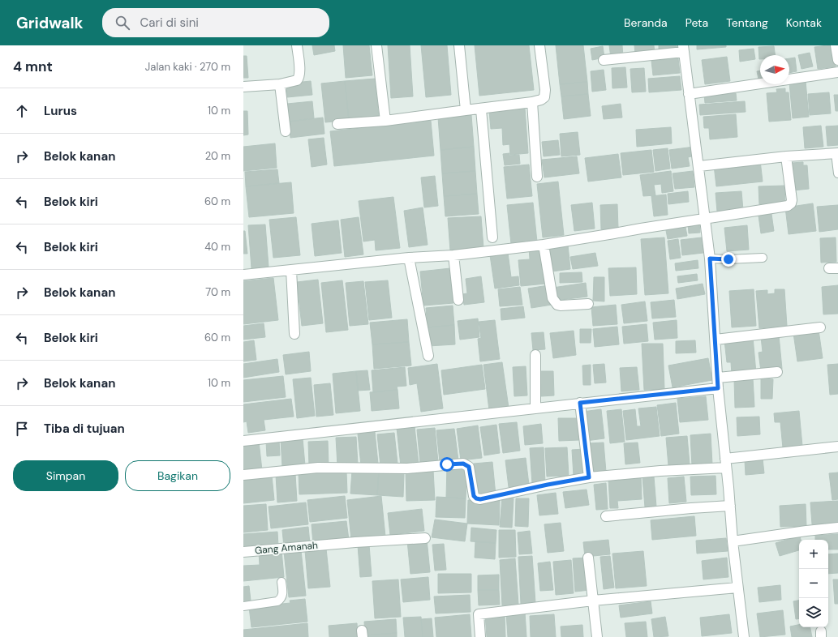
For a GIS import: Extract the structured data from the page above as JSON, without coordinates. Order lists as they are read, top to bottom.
{
  "streets": {
    "street": ["Gang Amanah"]
  },
  "north": "right",
  "page": {
    "header": "Gridwalk",
    "search": "Cari di sini",
    "nav": [
      "Beranda",
      "Peta",
      "Tentang",
      "Kontak"
    ],
    "heading": ["4 mnt", "Jalan kaki · 270 m"],
    "list": [
      ["Lurus", "10 m"],
      ["Belok kanan", "20 m"],
      ["Belok kiri", "60 m"],
      ["Belok kiri", "40 m"],
      ["Belok kanan", "70 m"],
      ["Belok kiri", "60 m"],
      ["Belok kanan", "10 m"],
      "Tiba di tujuan"
    ],
    "buttons": ["Simpan", "Bagikan"],
    "map_buttons": ["+", "−"]
  }
}
